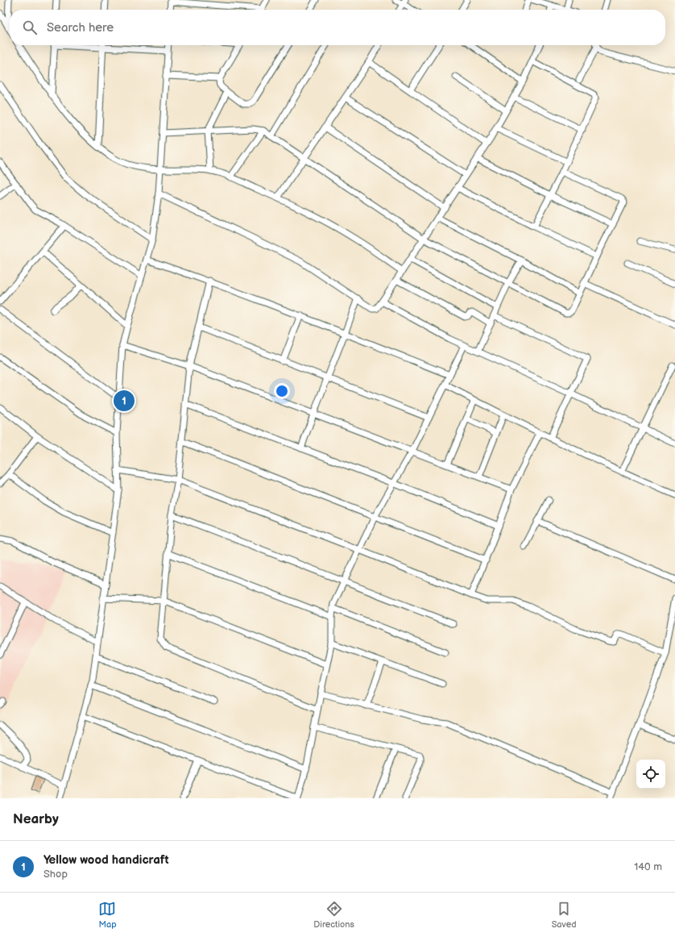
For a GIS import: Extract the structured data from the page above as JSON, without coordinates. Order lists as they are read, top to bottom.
{
  "page": {
    "search": "Search here",
    "pins": "1",
    "heading": "Nearby",
    "list": [
      {
        "mark": "1",
        "name": "Yellow wood handicraft",
        "note": "Shop",
        "value": "140 m"
      }
    ],
    "nav": ["Map", "Directions", "Saved"]
  }
}
